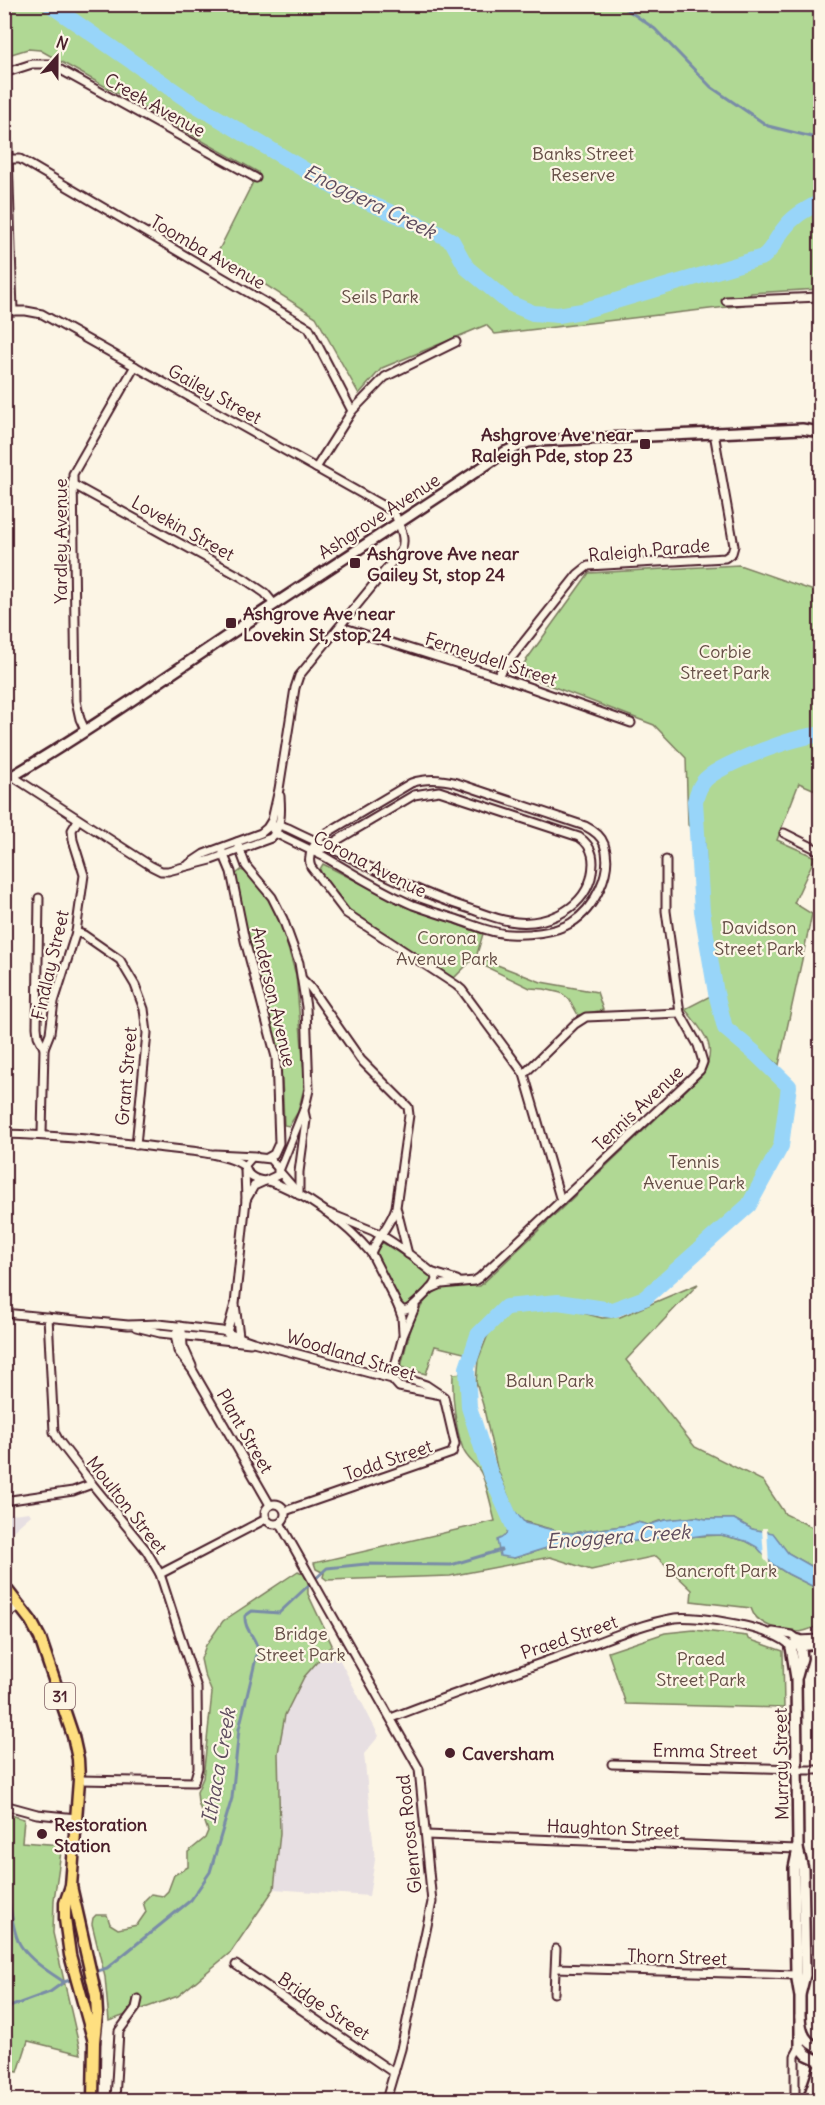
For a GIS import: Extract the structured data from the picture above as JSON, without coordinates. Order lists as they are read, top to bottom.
{
  "streets": {
    "main road": ["Ashgrove Avenue", "31", "Murray Street"],
    "street": [
      "Creek Avenue",
      "Toomba Avenue",
      "Gailey Street",
      "Lovekin Street",
      "Yardley Avenue",
      "Raleigh Parade",
      "Ferneydell Street",
      "Corona Avenue",
      "Findlay Street",
      "Anderson Avenue",
      "Grant Street",
      "Tennis Avenue",
      "Woodland Street",
      "Plant Street",
      "Todd Street",
      "Moulton Street",
      "Praed Street",
      "Emma Street",
      "Haughton Street",
      "Glenrosa Road",
      "Thorn Street",
      "Bridge Street"
    ]
  },
  "crossings": [
    ["Gailey Street", "Ashgrove Avenue"],
    ["Gailey Street", "Yardley Avenue"],
    ["Ashgrove Avenue", "Lovekin Street"],
    ["Ashgrove Avenue", "Yardley Avenue"],
    ["Ashgrove Avenue", "Raleigh Parade"],
    ["Lovekin Street", "Yardley Avenue"],
    ["Raleigh Parade", "Ferneydell Street"],
    ["Findlay Street", "Grant Street"],
    ["Woodland Street", "Plant Street"],
    ["Woodland Street", "Todd Street"],
    ["Woodland Street", "Moulton Street"],
    ["Plant Street", "Todd Street"],
    ["Plant Street", "Glenrosa Road"],
    ["Todd Street", "Glenrosa Road"],
    ["Moulton Street", "31"],
    ["Praed Street", "Murray Street"],
    ["Praed Street", "Glenrosa Road"],
    ["Emma Street", "Murray Street"],
    ["Murray Street", "Haughton Street"],
    ["Murray Street", "Thorn Street"],
    ["Haughton Street", "Glenrosa Road"],
    ["Glenrosa Road", "Bridge Street"]
  ],
  "water": ["Enoggera Creek", "Ithaca Creek"],
  "parks": [
    "Banks Street Reserve",
    "Seils Park",
    "Corbie Street Park",
    "Davidson Street Park",
    "Corona Avenue Park",
    "Tennis Avenue Park",
    "Balun Park",
    "Bancroft Park",
    "Bridge Street Park",
    "Praed Street Park"
  ],
  "places": {
    "transit": ["Ashgrove Ave near Raleigh Pde, stop 23", "Ashgrove Ave near Gailey St, stop 24", "Ashgrove Ave near Lovekin St, stop 24"],
    "other": ["Caversham", "Restoration Station"]
  },
  "north": "top"
}
